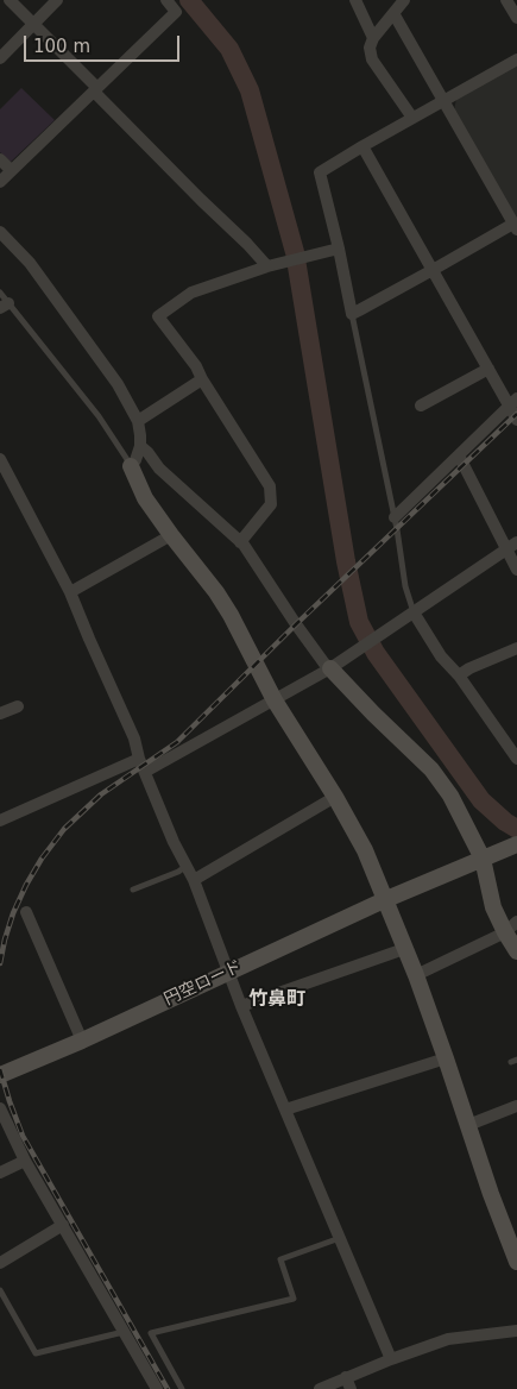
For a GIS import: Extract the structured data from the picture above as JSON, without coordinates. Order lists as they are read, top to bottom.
{
  "streets": {
    "street": ["円空ロード"]
  },
  "districts": ["竹鼻町"],
  "scale_bar": "100 m"
}
